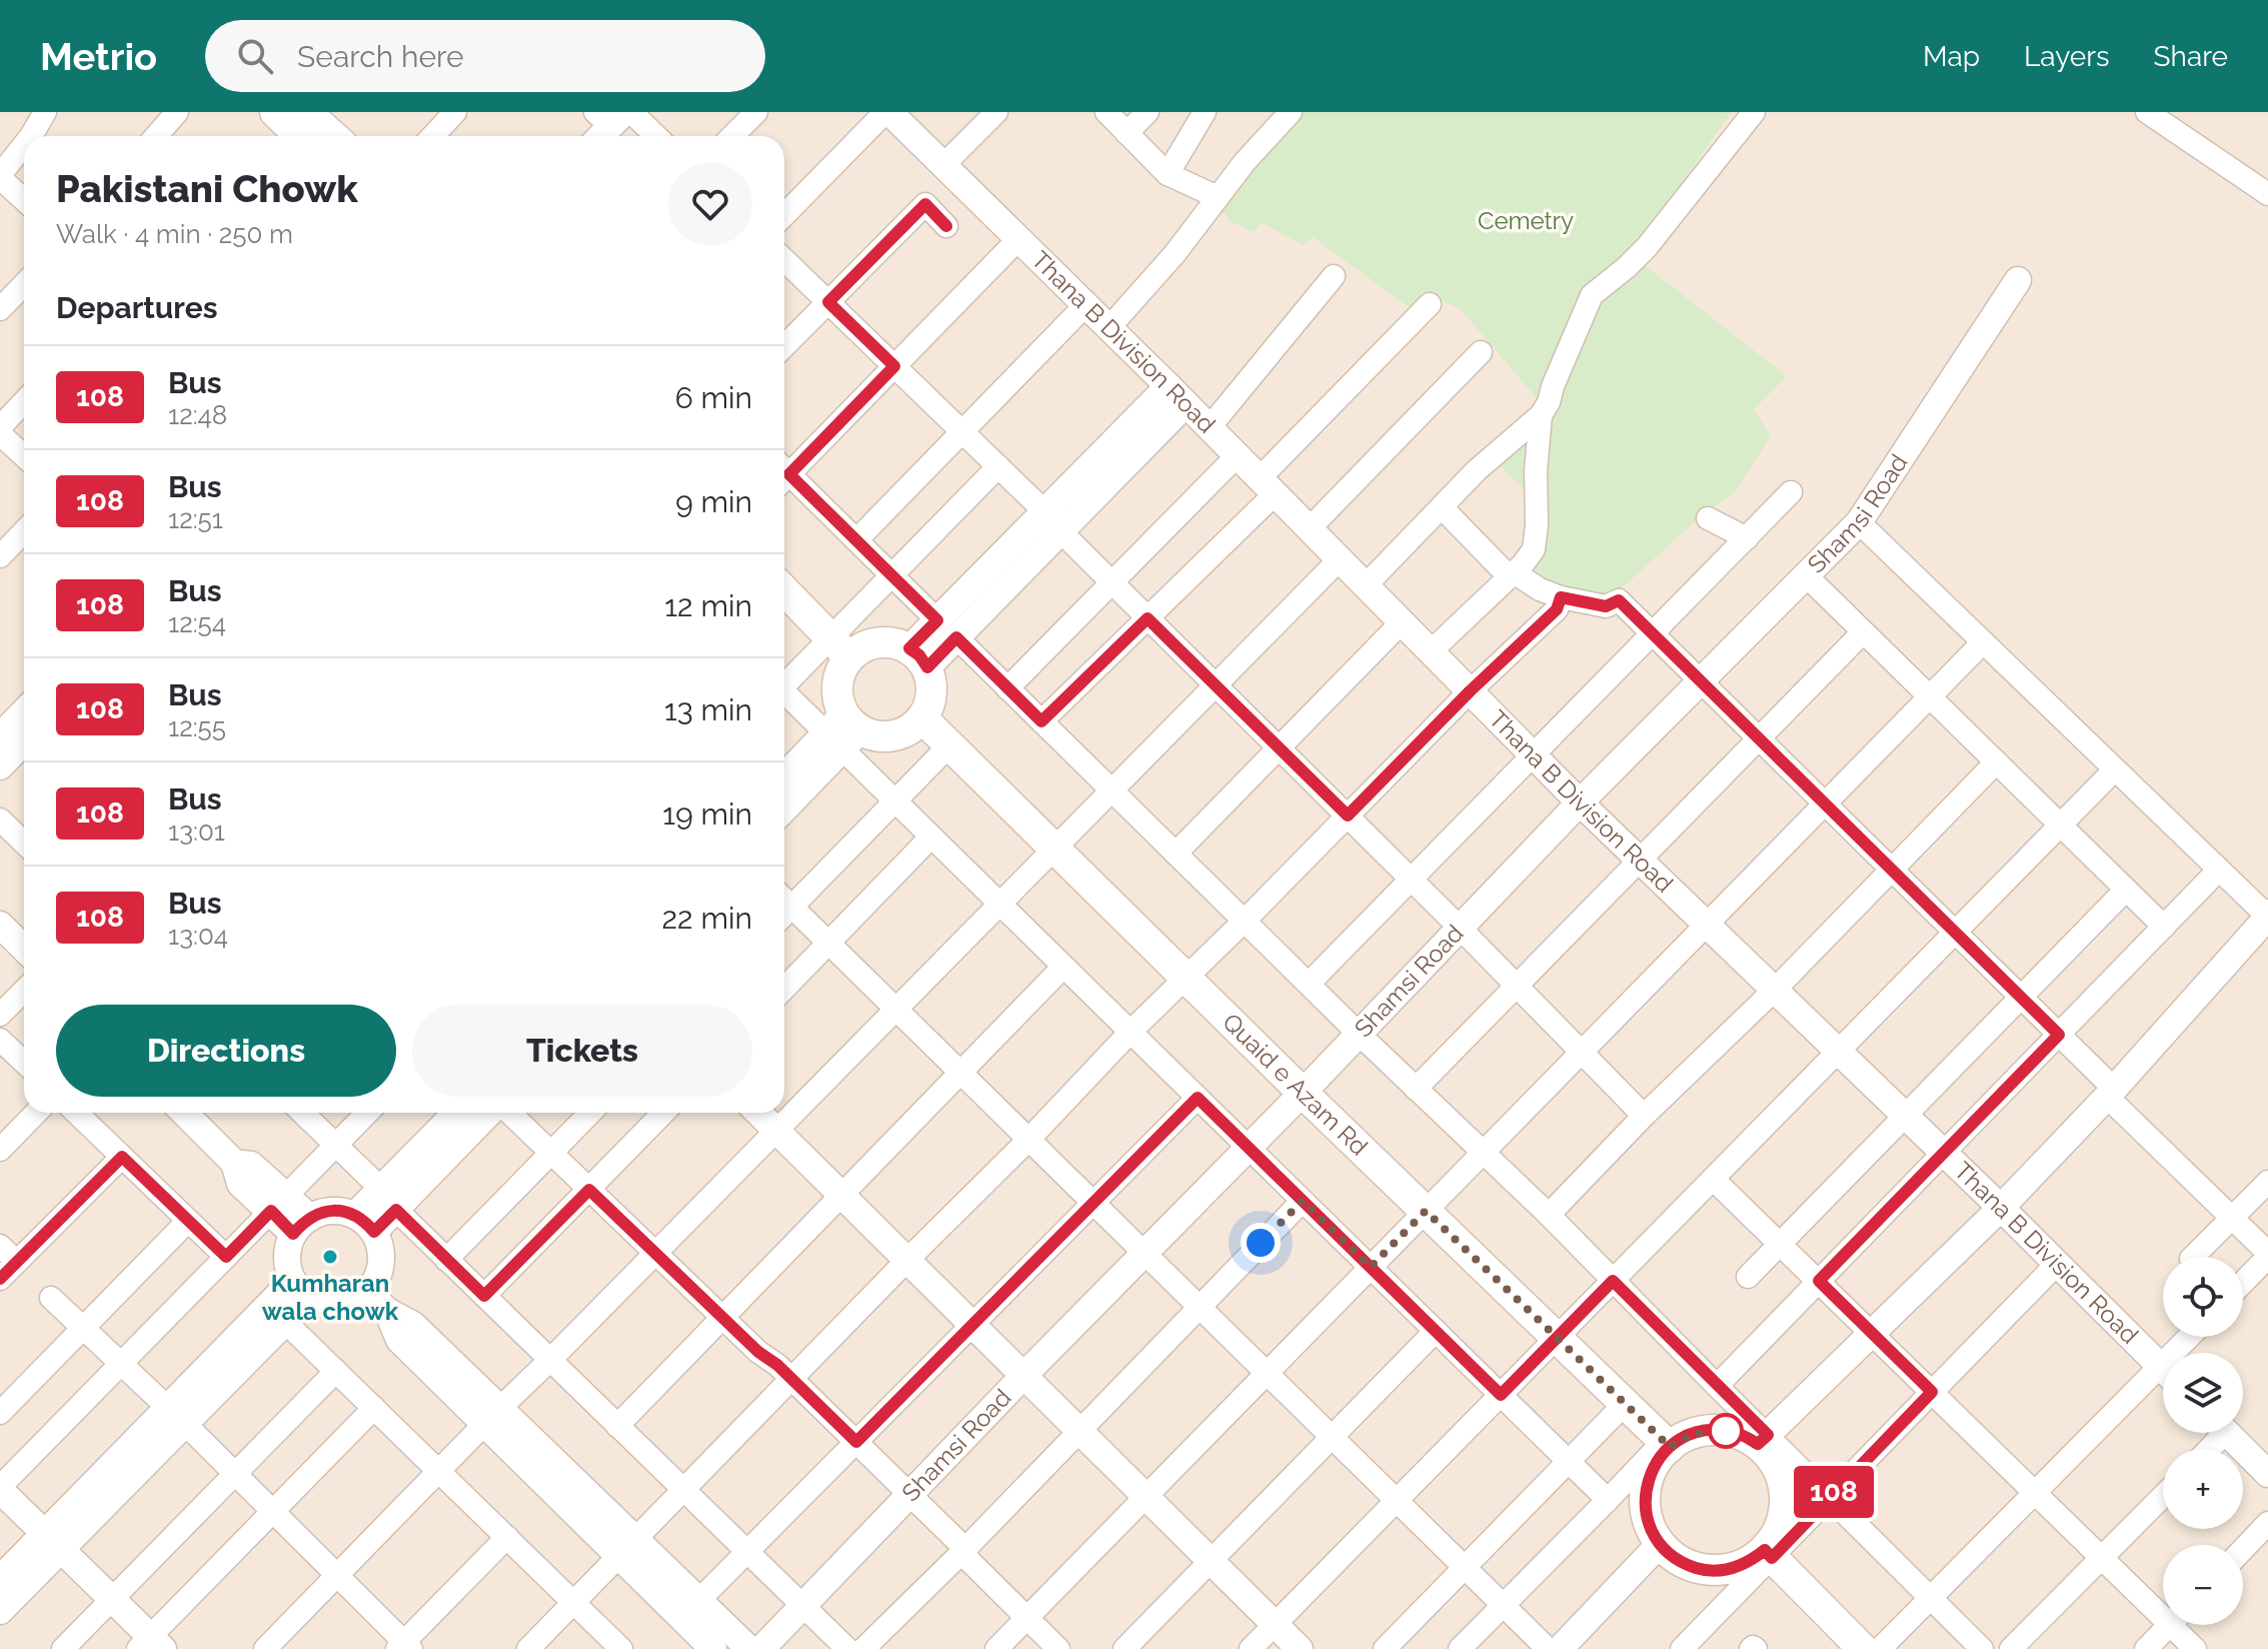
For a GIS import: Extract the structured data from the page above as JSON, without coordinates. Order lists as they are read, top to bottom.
{
  "streets": {
    "main road": ["Quaid e Azam Rd"],
    "street": ["Thana B Division Road", "Shamsi Road"]
  },
  "crossings": [
    ["Thana B Division Road", "Shamsi Road"],
    ["Shamsi Road", "Quaid e Azam Rd"]
  ],
  "parks": ["Cemetry"],
  "places": ["Kumharan wala chowk"],
  "lines": ["bus line 108"],
  "page": {
    "header": "Metrio",
    "search": "Search here",
    "nav": ["Map", "Layers", "Share"],
    "on_map": "108",
    "heading": [
      ["Pakistani Chowk", "Walk · 4 min · 250 m"],
      "Departures"
    ],
    "list": [
      {
        "mark": "108",
        "name": "Bus",
        "note": "12:48",
        "value": "6 min"
      },
      {
        "mark": "108",
        "name": "Bus",
        "note": "12:51",
        "value": "9 min"
      },
      {
        "mark": "108",
        "name": "Bus",
        "note": "12:54",
        "value": "12 min"
      },
      {
        "mark": "108",
        "name": "Bus",
        "note": "12:55",
        "value": "13 min"
      },
      {
        "mark": "108",
        "name": "Bus",
        "note": "13:01",
        "value": "19 min"
      },
      {
        "mark": "108",
        "name": "Bus",
        "note": "13:04",
        "value": "22 min"
      }
    ],
    "buttons": ["Directions", "Tickets"],
    "map_buttons": ["+", "−"]
  }
}
